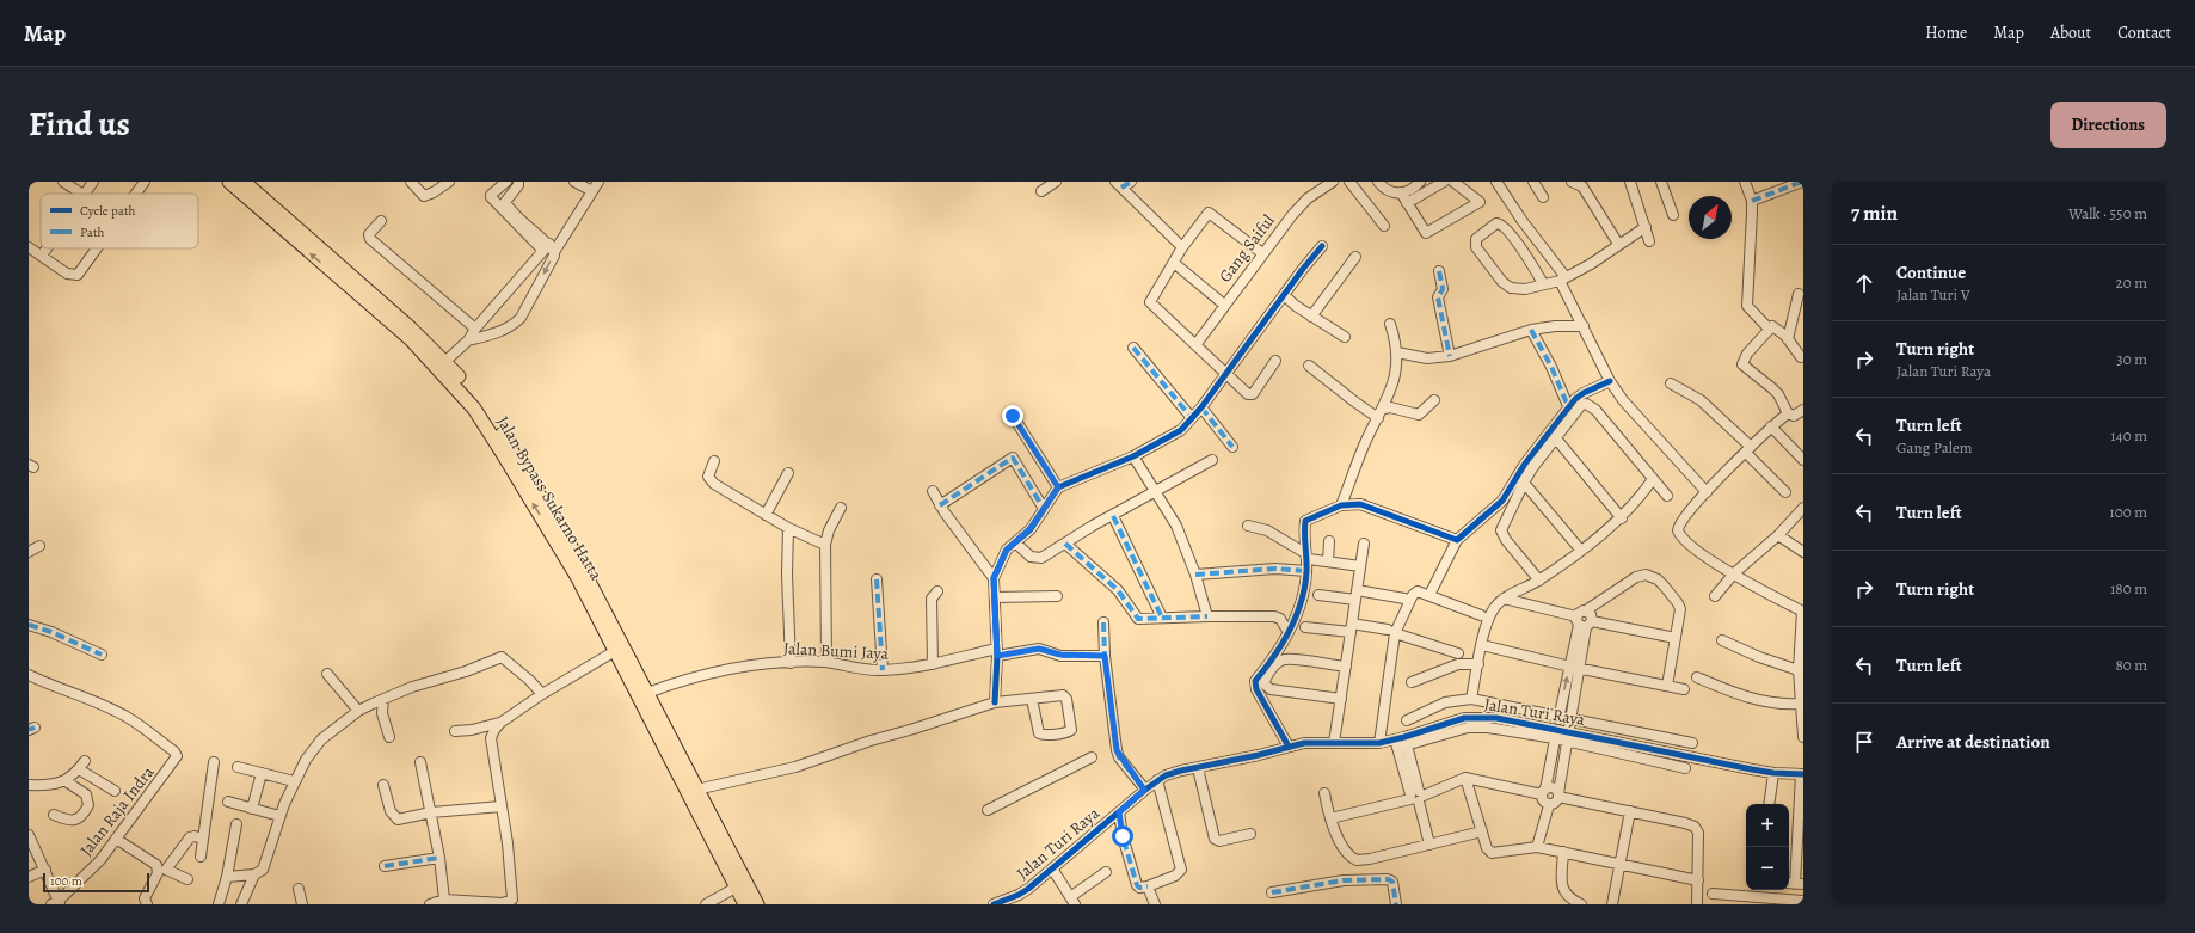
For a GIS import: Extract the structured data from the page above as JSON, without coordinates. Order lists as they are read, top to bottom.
{
  "streets": {
    "highway": ["Jalan Bypass Sukarno Hatta"],
    "street": [
      "Gang Saiful",
      "Jalan Bumi Jaya",
      "Jalan Turi Raya",
      "Jalan Raja Indra"
    ]
  },
  "crossings": [
    ["Jalan Bypass Sukarno Hatta", "Jalan Bumi Jaya"]
  ],
  "legend": ["Cycle path", "Path"],
  "scale_bar": "100 m",
  "north": "top right",
  "page": {
    "header": "Map",
    "nav": [
      "Home",
      "Map",
      "About",
      "Contact"
    ],
    "title": "Find us",
    "buttons": "Directions",
    "heading": ["7 min", "Walk · 550 m"],
    "list": [
      ["Continue", "Jalan Turi V", "20 m"],
      ["Turn right", "Jalan Turi Raya", "30 m"],
      ["Turn left", "Gang Palem", "140 m"],
      ["Turn left", "100 m"],
      ["Turn right", "180 m"],
      ["Turn left", "80 m"],
      "Arrive at destination"
    ],
    "map_buttons": ["+", "−"],
    "scale": "100 m"
  }
}
